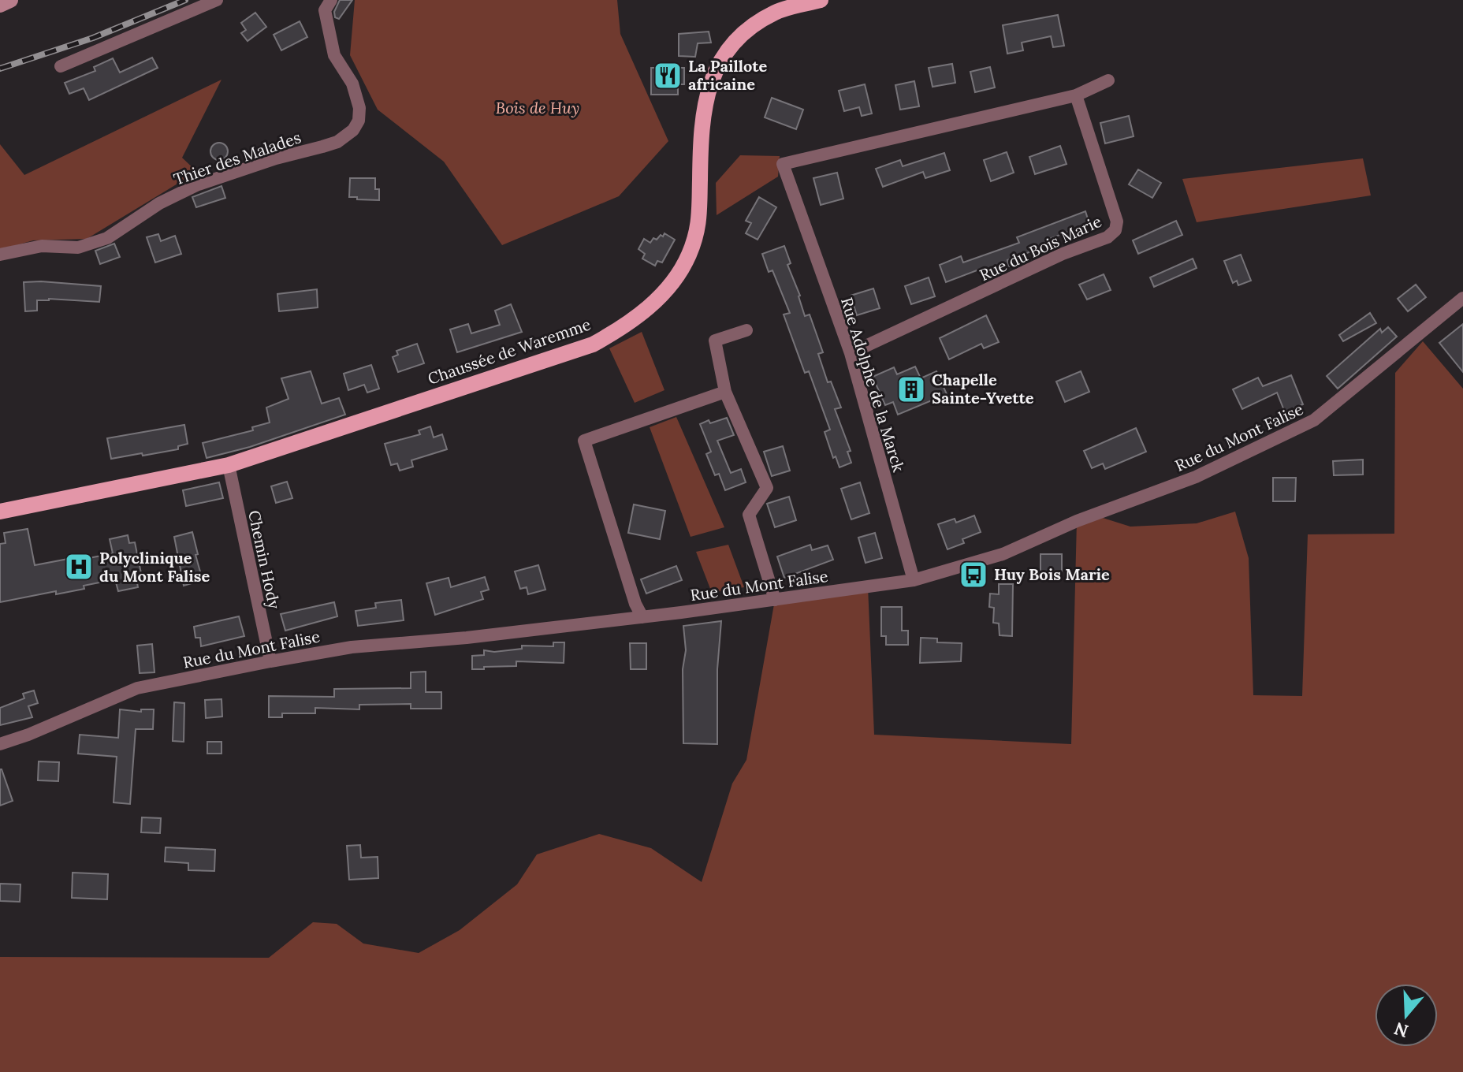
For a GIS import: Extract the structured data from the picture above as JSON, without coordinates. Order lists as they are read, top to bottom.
{
  "streets": {
    "main road": ["Chaussée de Waremme"],
    "street": [
      "Thier des Malades",
      "Rue du Bois Marie",
      "Rue Adolphe de la Marck",
      "Rue du Mont Falise",
      "Chemin Hody"
    ]
  },
  "crossings": [
    ["Rue du Bois Marie", "Rue Adolphe de la Marck"],
    ["Chaussée de Waremme", "Chemin Hody"],
    ["Rue Adolphe de la Marck", "Rue du Mont Falise"],
    ["Rue du Mont Falise", "Chemin Hody"]
  ],
  "parks": ["Bois de Huy"],
  "places": {
    "restaurant": ["La Paillote africaine"],
    "building": ["Chapelle Sainte-Yvette"],
    "hospital": ["Polyclinique du Mont Falise"],
    "bus stop": ["Huy Bois Marie"]
  },
  "north": "bottom"
}
